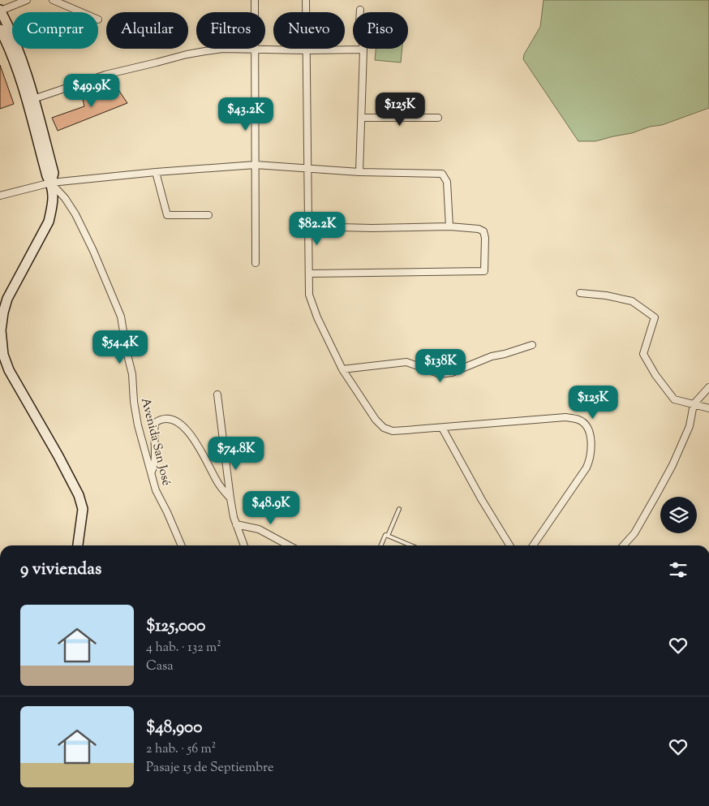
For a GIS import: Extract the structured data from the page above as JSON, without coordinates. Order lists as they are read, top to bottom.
{
  "streets": {
    "street": ["Avenida San José"]
  },
  "page": {
    "chip": [
      "Comprar",
      "Alquilar",
      "Filtros",
      "Nuevo",
      "Piso"
    ],
    "price": [
      "$49.9K",
      "$125K",
      "$43.2K",
      "$82.2K",
      "$54.4K",
      "$138K",
      "$125K",
      "$74.8K",
      "$48.9K"
    ],
    "heading": "9 viviendas",
    "list": [
      {
        "name": "$125,000",
        "note": "4 hab. · 132 m² · Casa"
      },
      {
        "name": "$48,900",
        "note": "2 hab. · 56 m² · Pasaje 15 de Septiembre"
      }
    ]
  }
}
